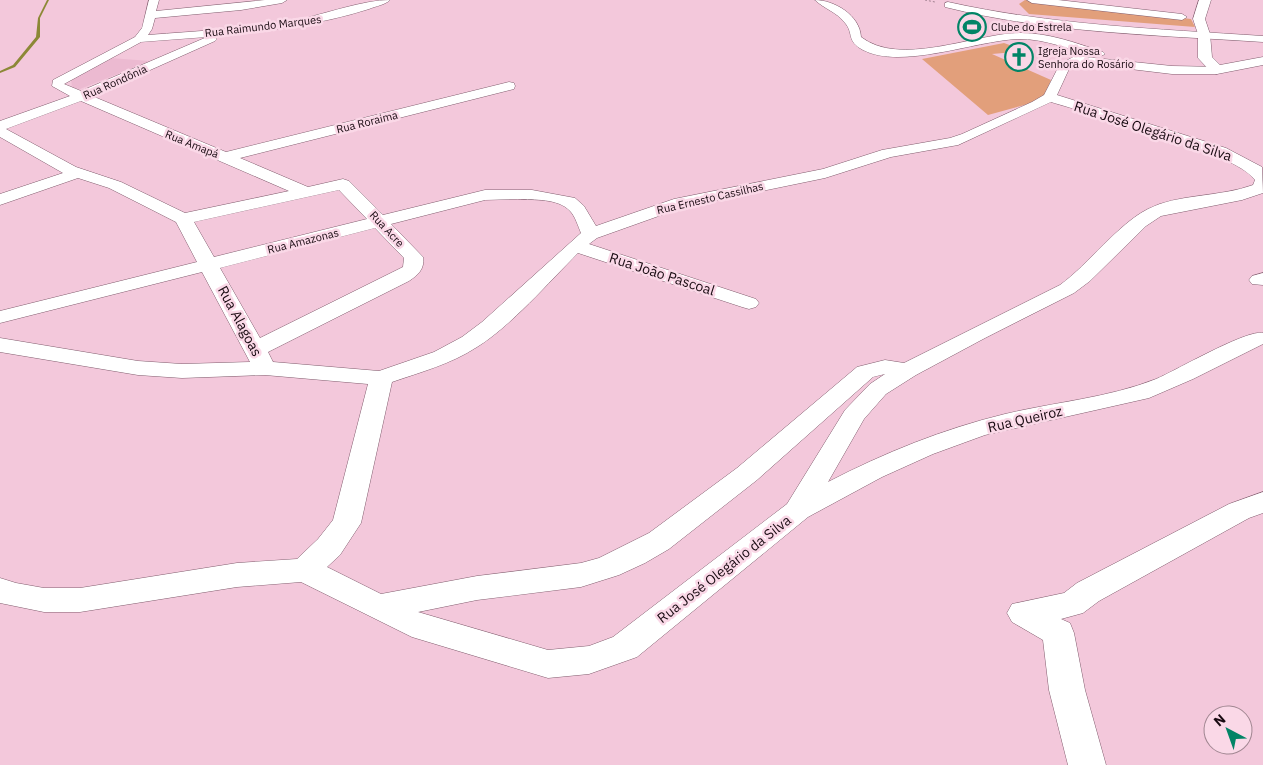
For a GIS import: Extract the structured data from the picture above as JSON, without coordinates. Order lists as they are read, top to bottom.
{
  "streets": {
    "street": [
      "Rua Raimundo Marques",
      "Rua Rondônia",
      "Rua Roraima",
      "Rua José Olegário da Silva",
      "Rua Amapá",
      "Rua Ernesto Cassilhas",
      "Rua Acre",
      "Rua Amazonas",
      "Rua João Pascoal",
      "Rua Alagoas",
      "Rua Queiroz"
    ]
  },
  "crossings": [
    ["Rua Raimundo Marques", "Rua Rondônia"],
    ["Rua Raimundo Marques", "Rua Amapá"],
    ["Rua Rondônia", "Rua Amapá"],
    ["Rua Roraima", "Rua Amapá"],
    ["Rua José Olegário da Silva", "Rua Ernesto Cassilhas"],
    ["Rua José Olegário da Silva", "Rua Queiroz"],
    ["Rua Amapá", "Rua Acre"],
    ["Rua Ernesto Cassilhas", "Rua Acre"],
    ["Rua Ernesto Cassilhas", "Rua Amazonas"],
    ["Rua Ernesto Cassilhas", "Rua João Pascoal"],
    ["Rua Ernesto Cassilhas", "Rua Alagoas"],
    ["Rua Acre", "Rua Amazonas"],
    ["Rua Acre", "Rua Alagoas"],
    ["Rua Amazonas", "Rua Alagoas"]
  ],
  "places": {
    "sports": ["Clube do Estrela"],
    "church": ["Igreja Nossa Senhora do Rosário"]
  },
  "north": "top left"
}
